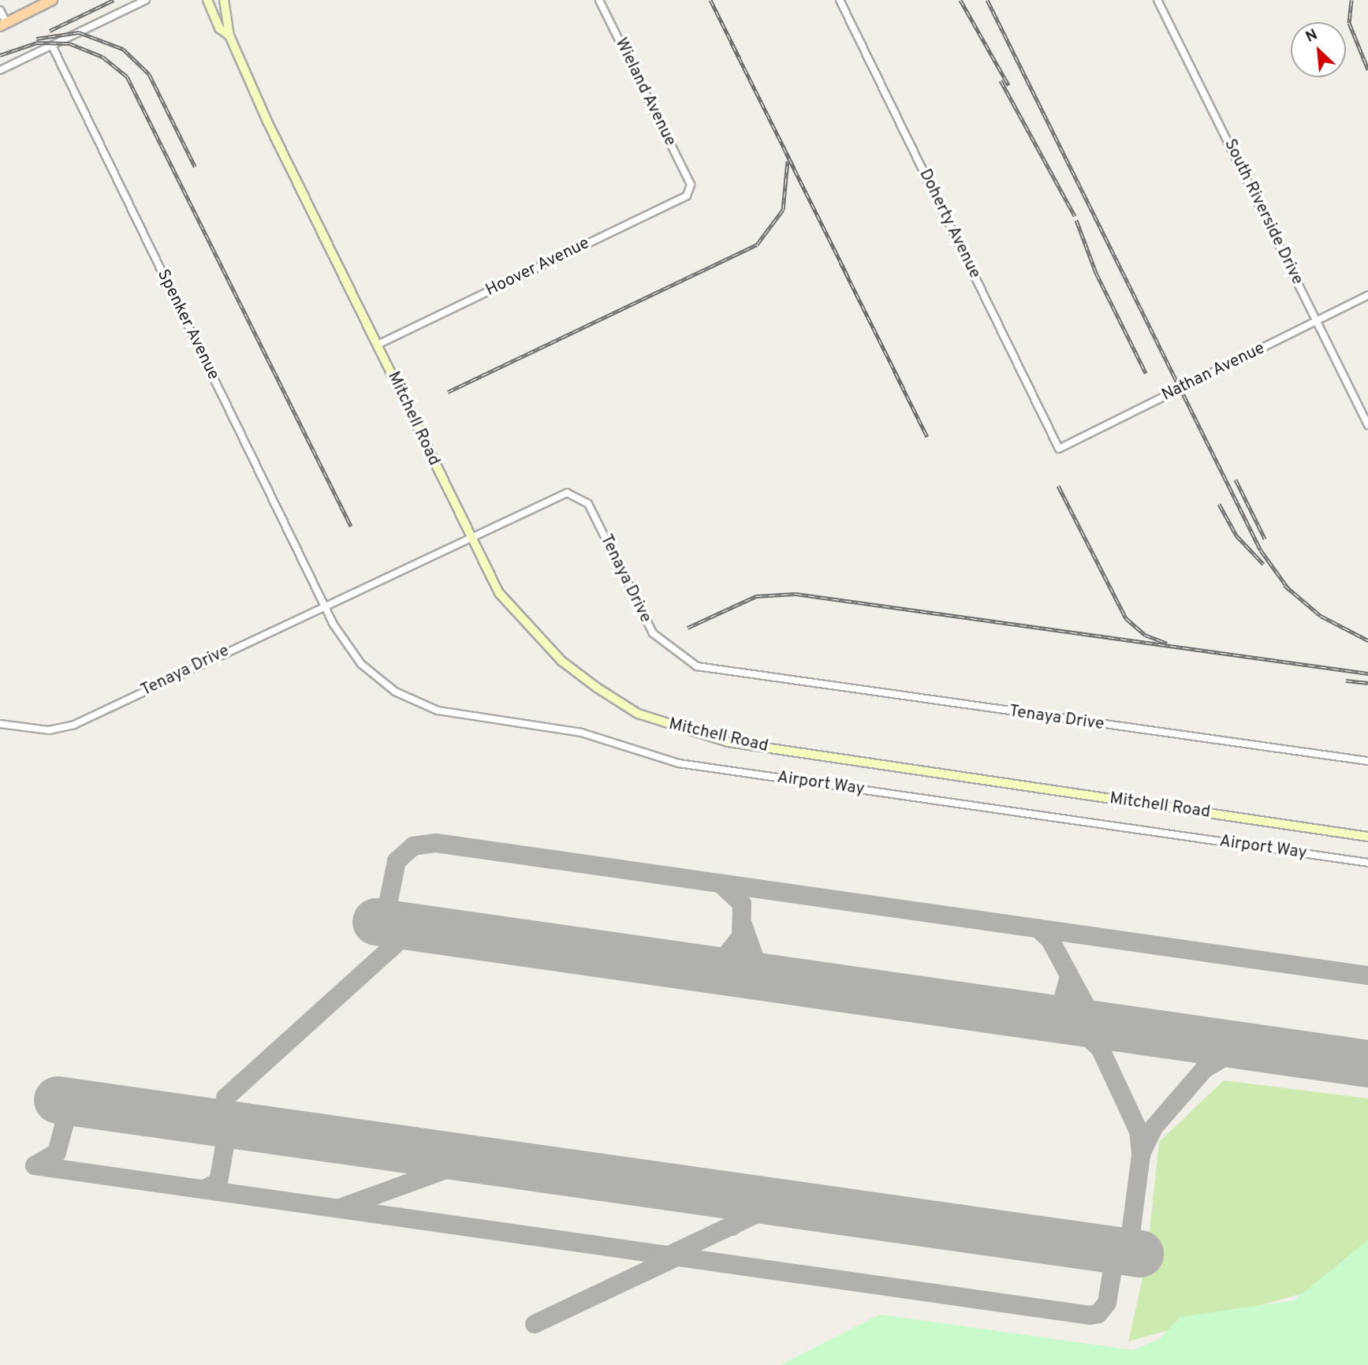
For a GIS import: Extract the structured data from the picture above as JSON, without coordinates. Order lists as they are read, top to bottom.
{
  "streets": {
    "main road": ["Mitchell Road"],
    "street": [
      "Wieland Avenue",
      "South Riverside Drive",
      "Doherty Avenue",
      "Hoover Avenue",
      "Spenker Avenue",
      "Nathan Avenue",
      "Tenaya Drive",
      "Airport Way"
    ]
  },
  "crossings": [
    ["Wieland Avenue", "Hoover Avenue"],
    ["South Riverside Drive", "Nathan Avenue"],
    ["Doherty Avenue", "Nathan Avenue"],
    ["Hoover Avenue", "Mitchell Road"],
    ["Spenker Avenue", "Tenaya Drive"],
    ["Spenker Avenue", "Airport Way"],
    ["Mitchell Road", "Tenaya Drive"],
    ["Tenaya Drive", "Airport Way"]
  ],
  "north": "top left"
}
